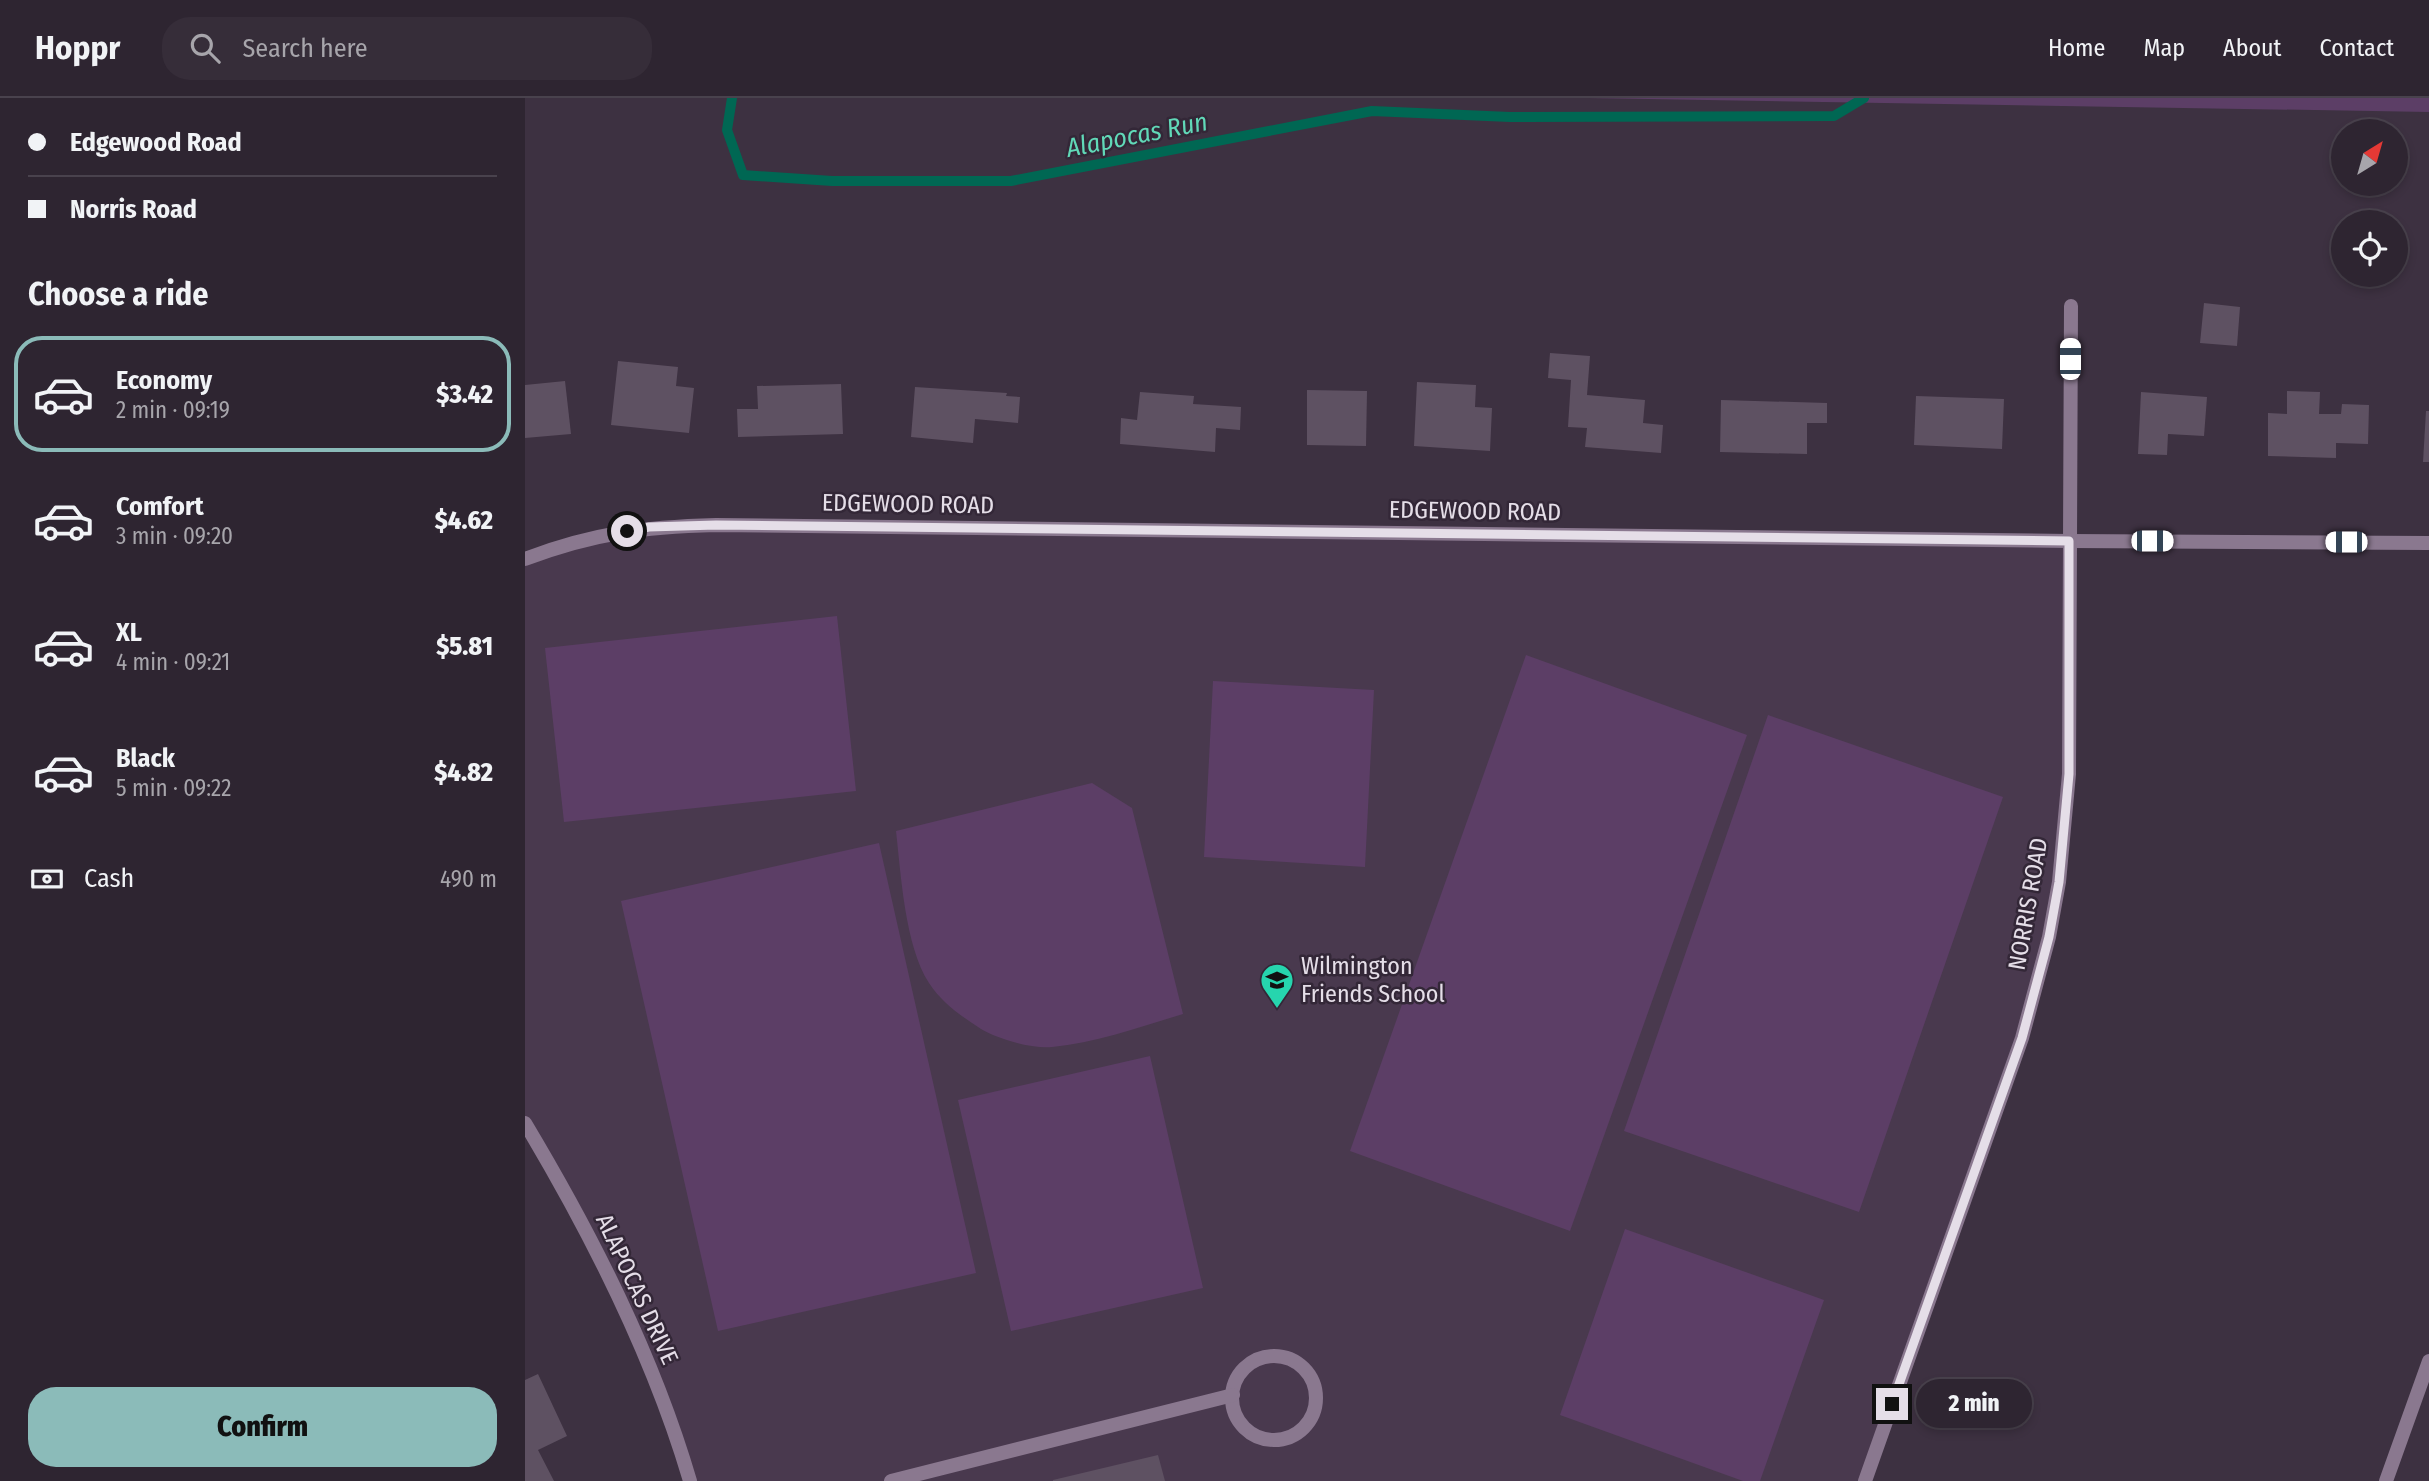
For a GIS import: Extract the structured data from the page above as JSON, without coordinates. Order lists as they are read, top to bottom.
{
  "streets": {
    "street": ["EDGEWOOD ROAD", "NORRIS ROAD", "ALAPOCAS DRIVE"]
  },
  "crossings": [
    ["EDGEWOOD ROAD", "NORRIS ROAD"]
  ],
  "water": ["Alapocas Run"],
  "places": {
    "school or university": ["Wilmington Friends School"]
  },
  "north": "top right",
  "page": {
    "header": "Hoppr",
    "search": "Search here",
    "nav": [
      "Home",
      "Map",
      "About",
      "Contact"
    ],
    "banner": ["Edgewood Road", "Norris Road"],
    "heading": "Choose a ride",
    "list": [
      {
        "name": "Economy",
        "note": "2 min · 09:19",
        "value": "$3.42"
      },
      {
        "name": "Comfort",
        "note": "3 min · 09:20",
        "value": "$4.62"
      },
      {
        "name": "XL",
        "note": "4 min · 09:21",
        "value": "$5.81"
      },
      {
        "name": "Black",
        "note": "5 min · 09:22",
        "value": "$4.82"
      }
    ],
    "pay": ["Cash", "490 m"],
    "buttons": "Confirm",
    "bubble": "2 min"
  }
}
